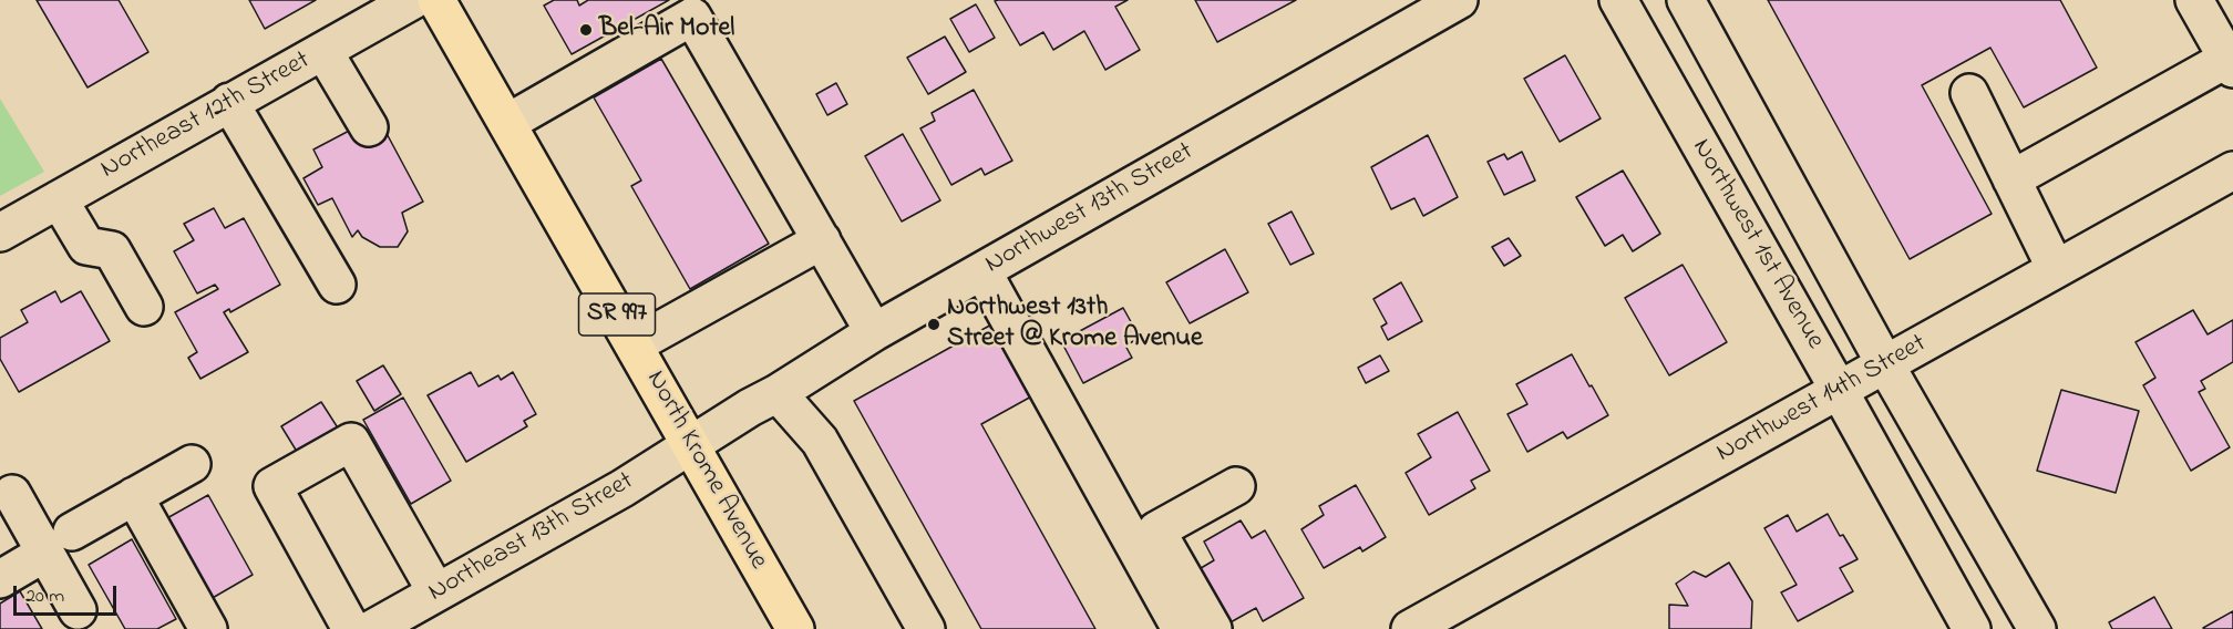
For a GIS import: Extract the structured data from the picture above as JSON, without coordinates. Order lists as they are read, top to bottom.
{
  "streets": {
    "highway": ["SR 997", "North Krome Avenue"],
    "street": [
      "Northeast 12th Street",
      "Northwest 13th Street",
      "Northwest 1st Avenue",
      "Northwest 14th Street",
      "Northeast 13th Street"
    ]
  },
  "crossings": [
    ["Northwest 13th Street", "North Krome Avenue"],
    ["Northwest 13th Street", "Northeast 13th Street"],
    ["Northwest 1st Avenue", "Northwest 14th Street"],
    ["North Krome Avenue", "Northeast 13th Street"]
  ],
  "places": ["Bel-Air Motel", "Northwest 13th Street @ Krome Avenue"],
  "scale_bar": "20 m"
}
